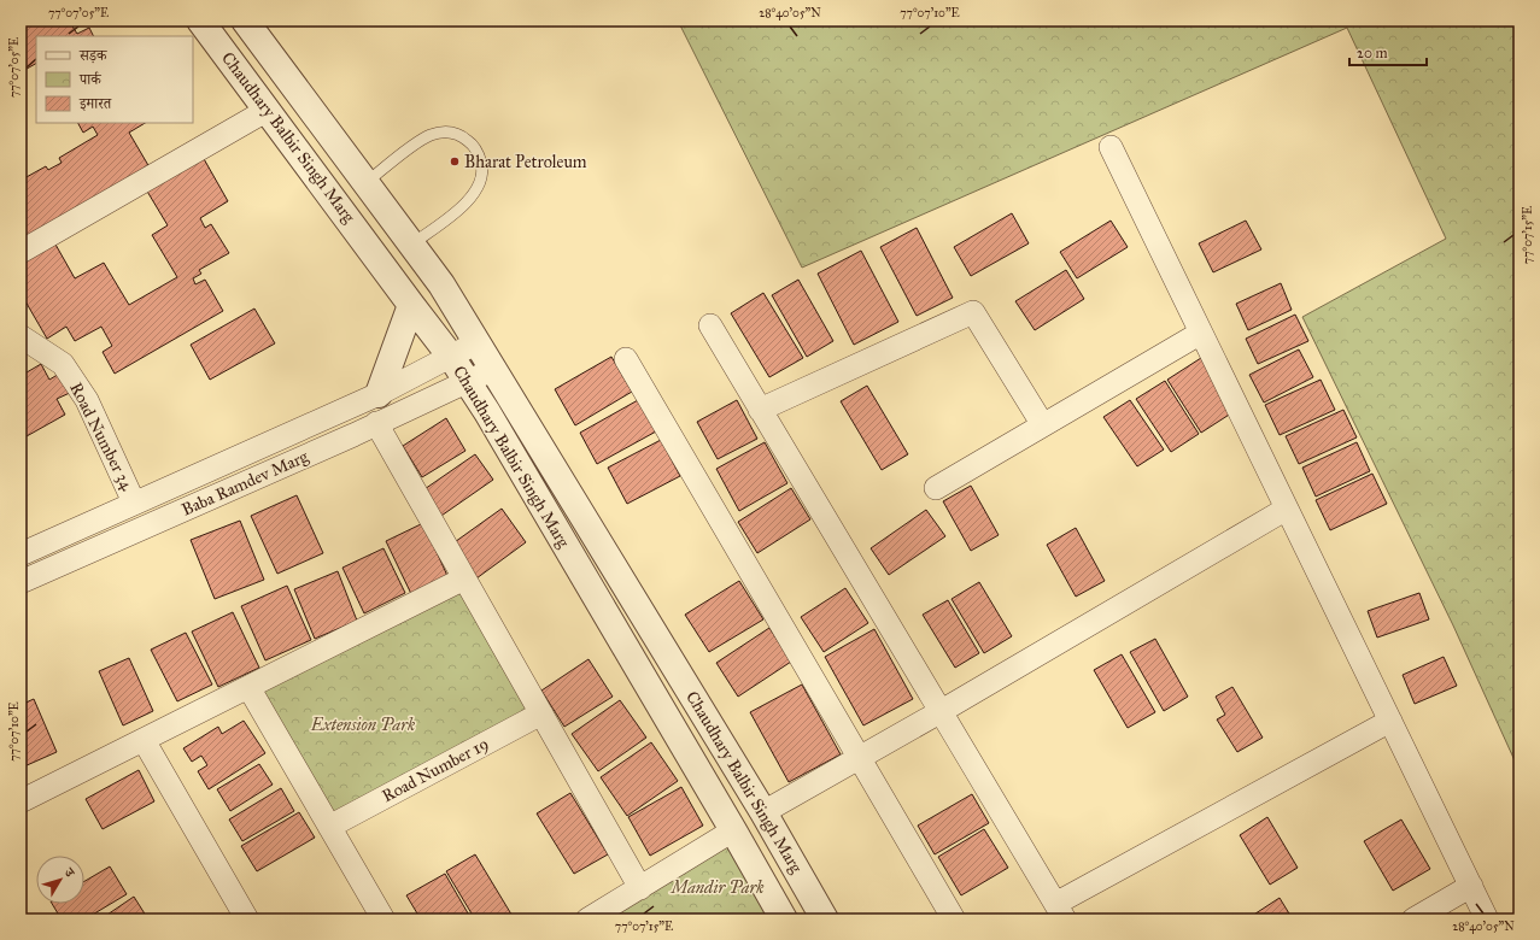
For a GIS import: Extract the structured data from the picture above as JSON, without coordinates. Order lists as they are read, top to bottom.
{
  "streets": {
    "street": [
      "Chaudhary Balbir Singh Marg",
      "Road Number 34",
      "Baba Ramdev Marg",
      "Road Number 19"
    ]
  },
  "crossings": [
    ["Chaudhary Balbir Singh Marg", "Baba Ramdev Marg"],
    ["Road Number 34", "Baba Ramdev Marg"]
  ],
  "parks": ["Extension Park", "Mandir Park"],
  "places": ["Bharat Petroleum"],
  "legend": ["सड़क", "पार्क", "इमारत"],
  "scale_bar": "20 m",
  "north": "top right",
  "coordinates": [
    "77°07'05\"E",
    "28°40'05\"N",
    "77°07'10\"E",
    "77°07'15\"E"
  ]
}
